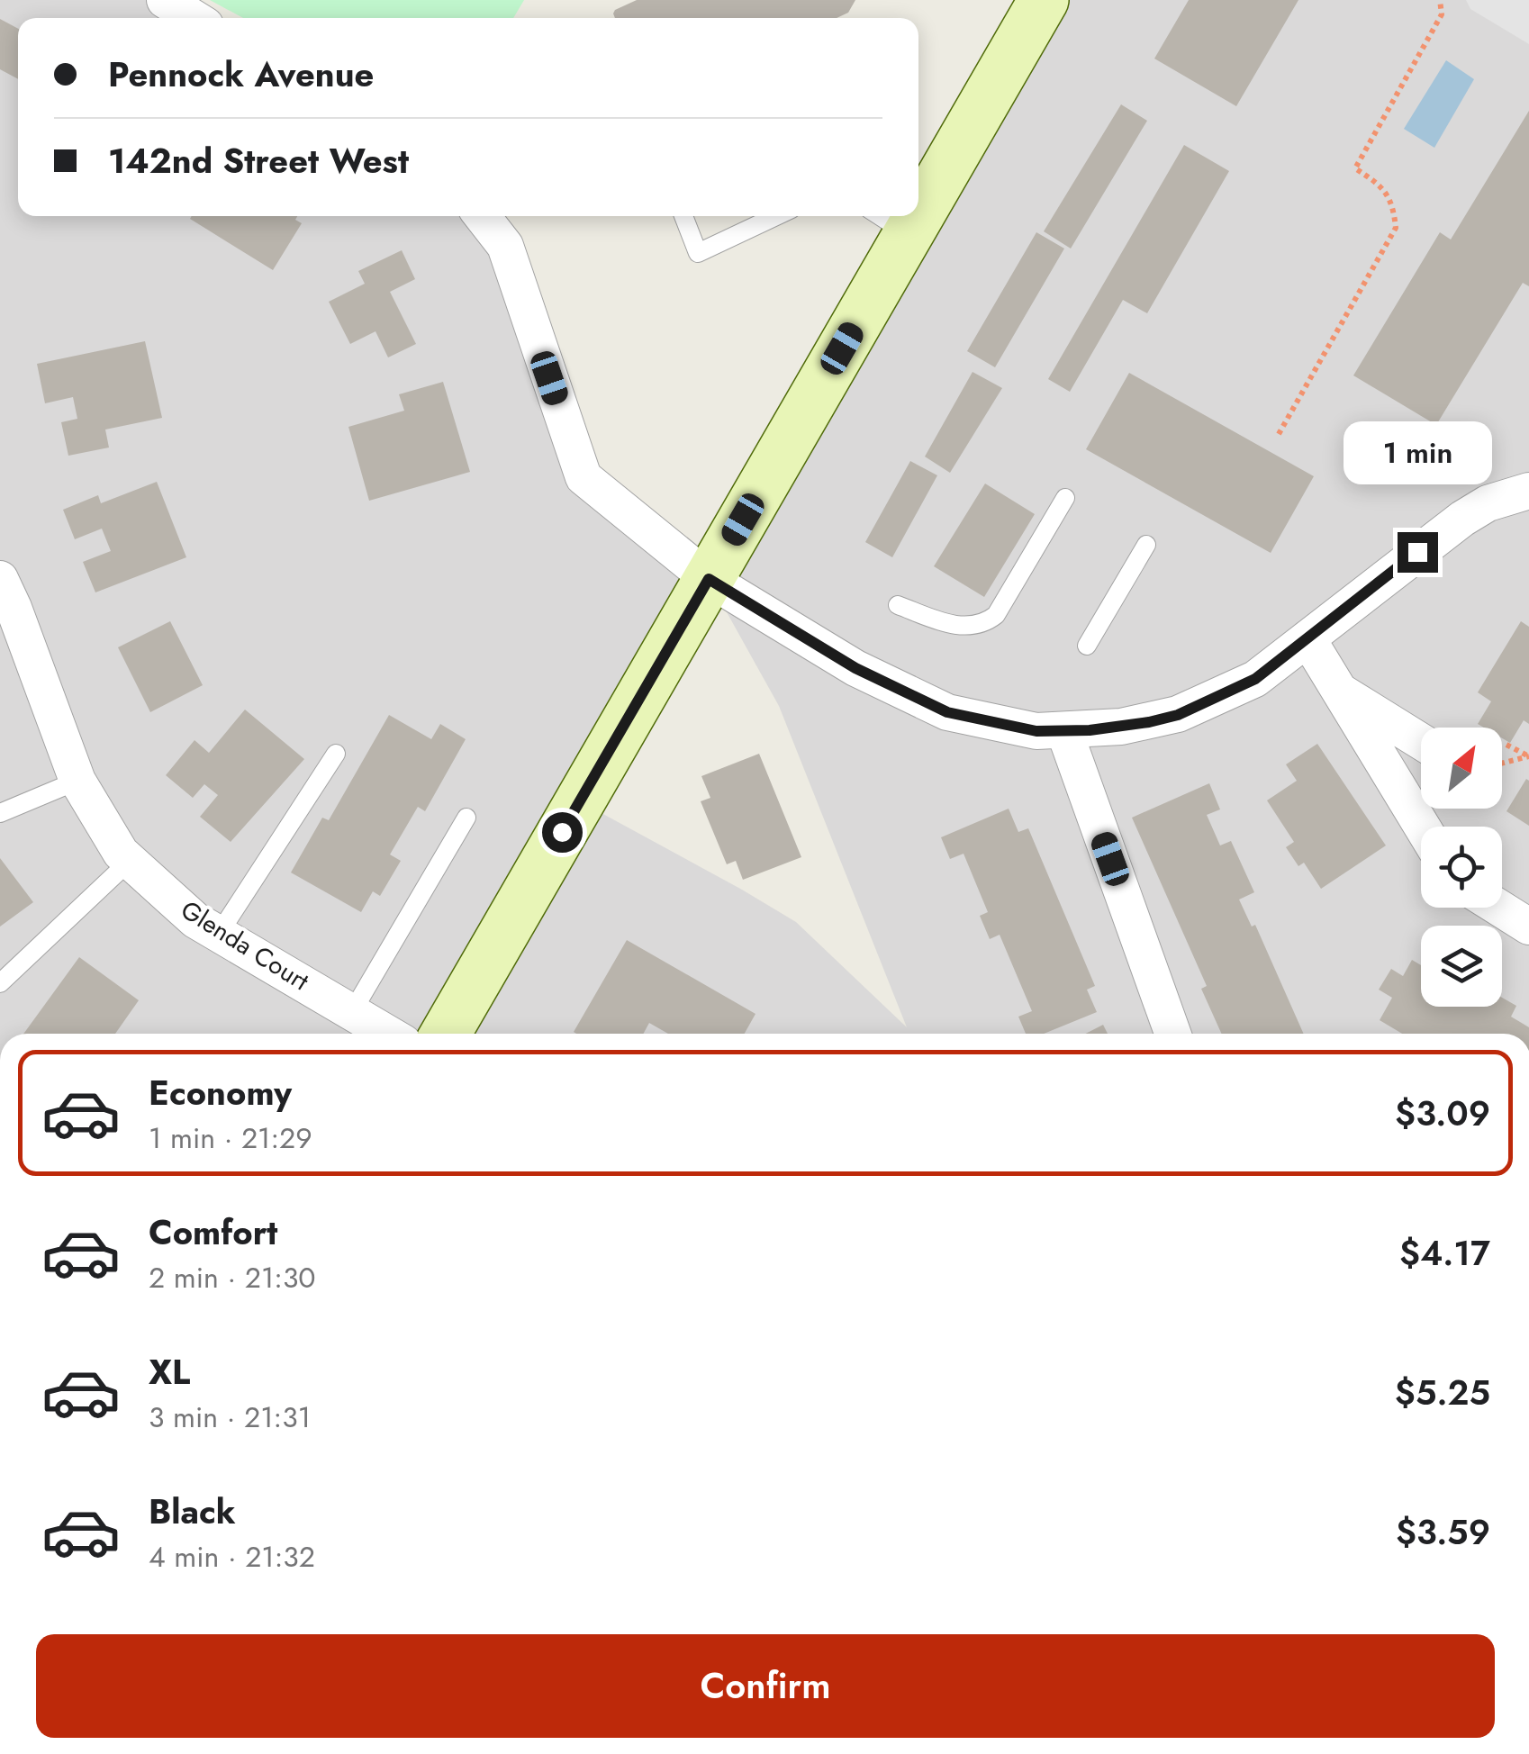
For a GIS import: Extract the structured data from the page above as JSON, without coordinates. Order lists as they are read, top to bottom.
{
  "streets": {
    "street": ["Glenda Court"]
  },
  "north": "top right",
  "page": {
    "banner": ["Pennock Avenue", "142nd Street West"],
    "bubble": "1 min",
    "list": [
      {
        "name": "Economy",
        "note": "1 min · 21:29",
        "value": "$3.09"
      },
      {
        "name": "Comfort",
        "note": "2 min · 21:30",
        "value": "$4.17"
      },
      {
        "name": "XL",
        "note": "3 min · 21:31",
        "value": "$5.25"
      },
      {
        "name": "Black",
        "note": "4 min · 21:32",
        "value": "$3.59"
      }
    ],
    "buttons": "Confirm"
  }
}
